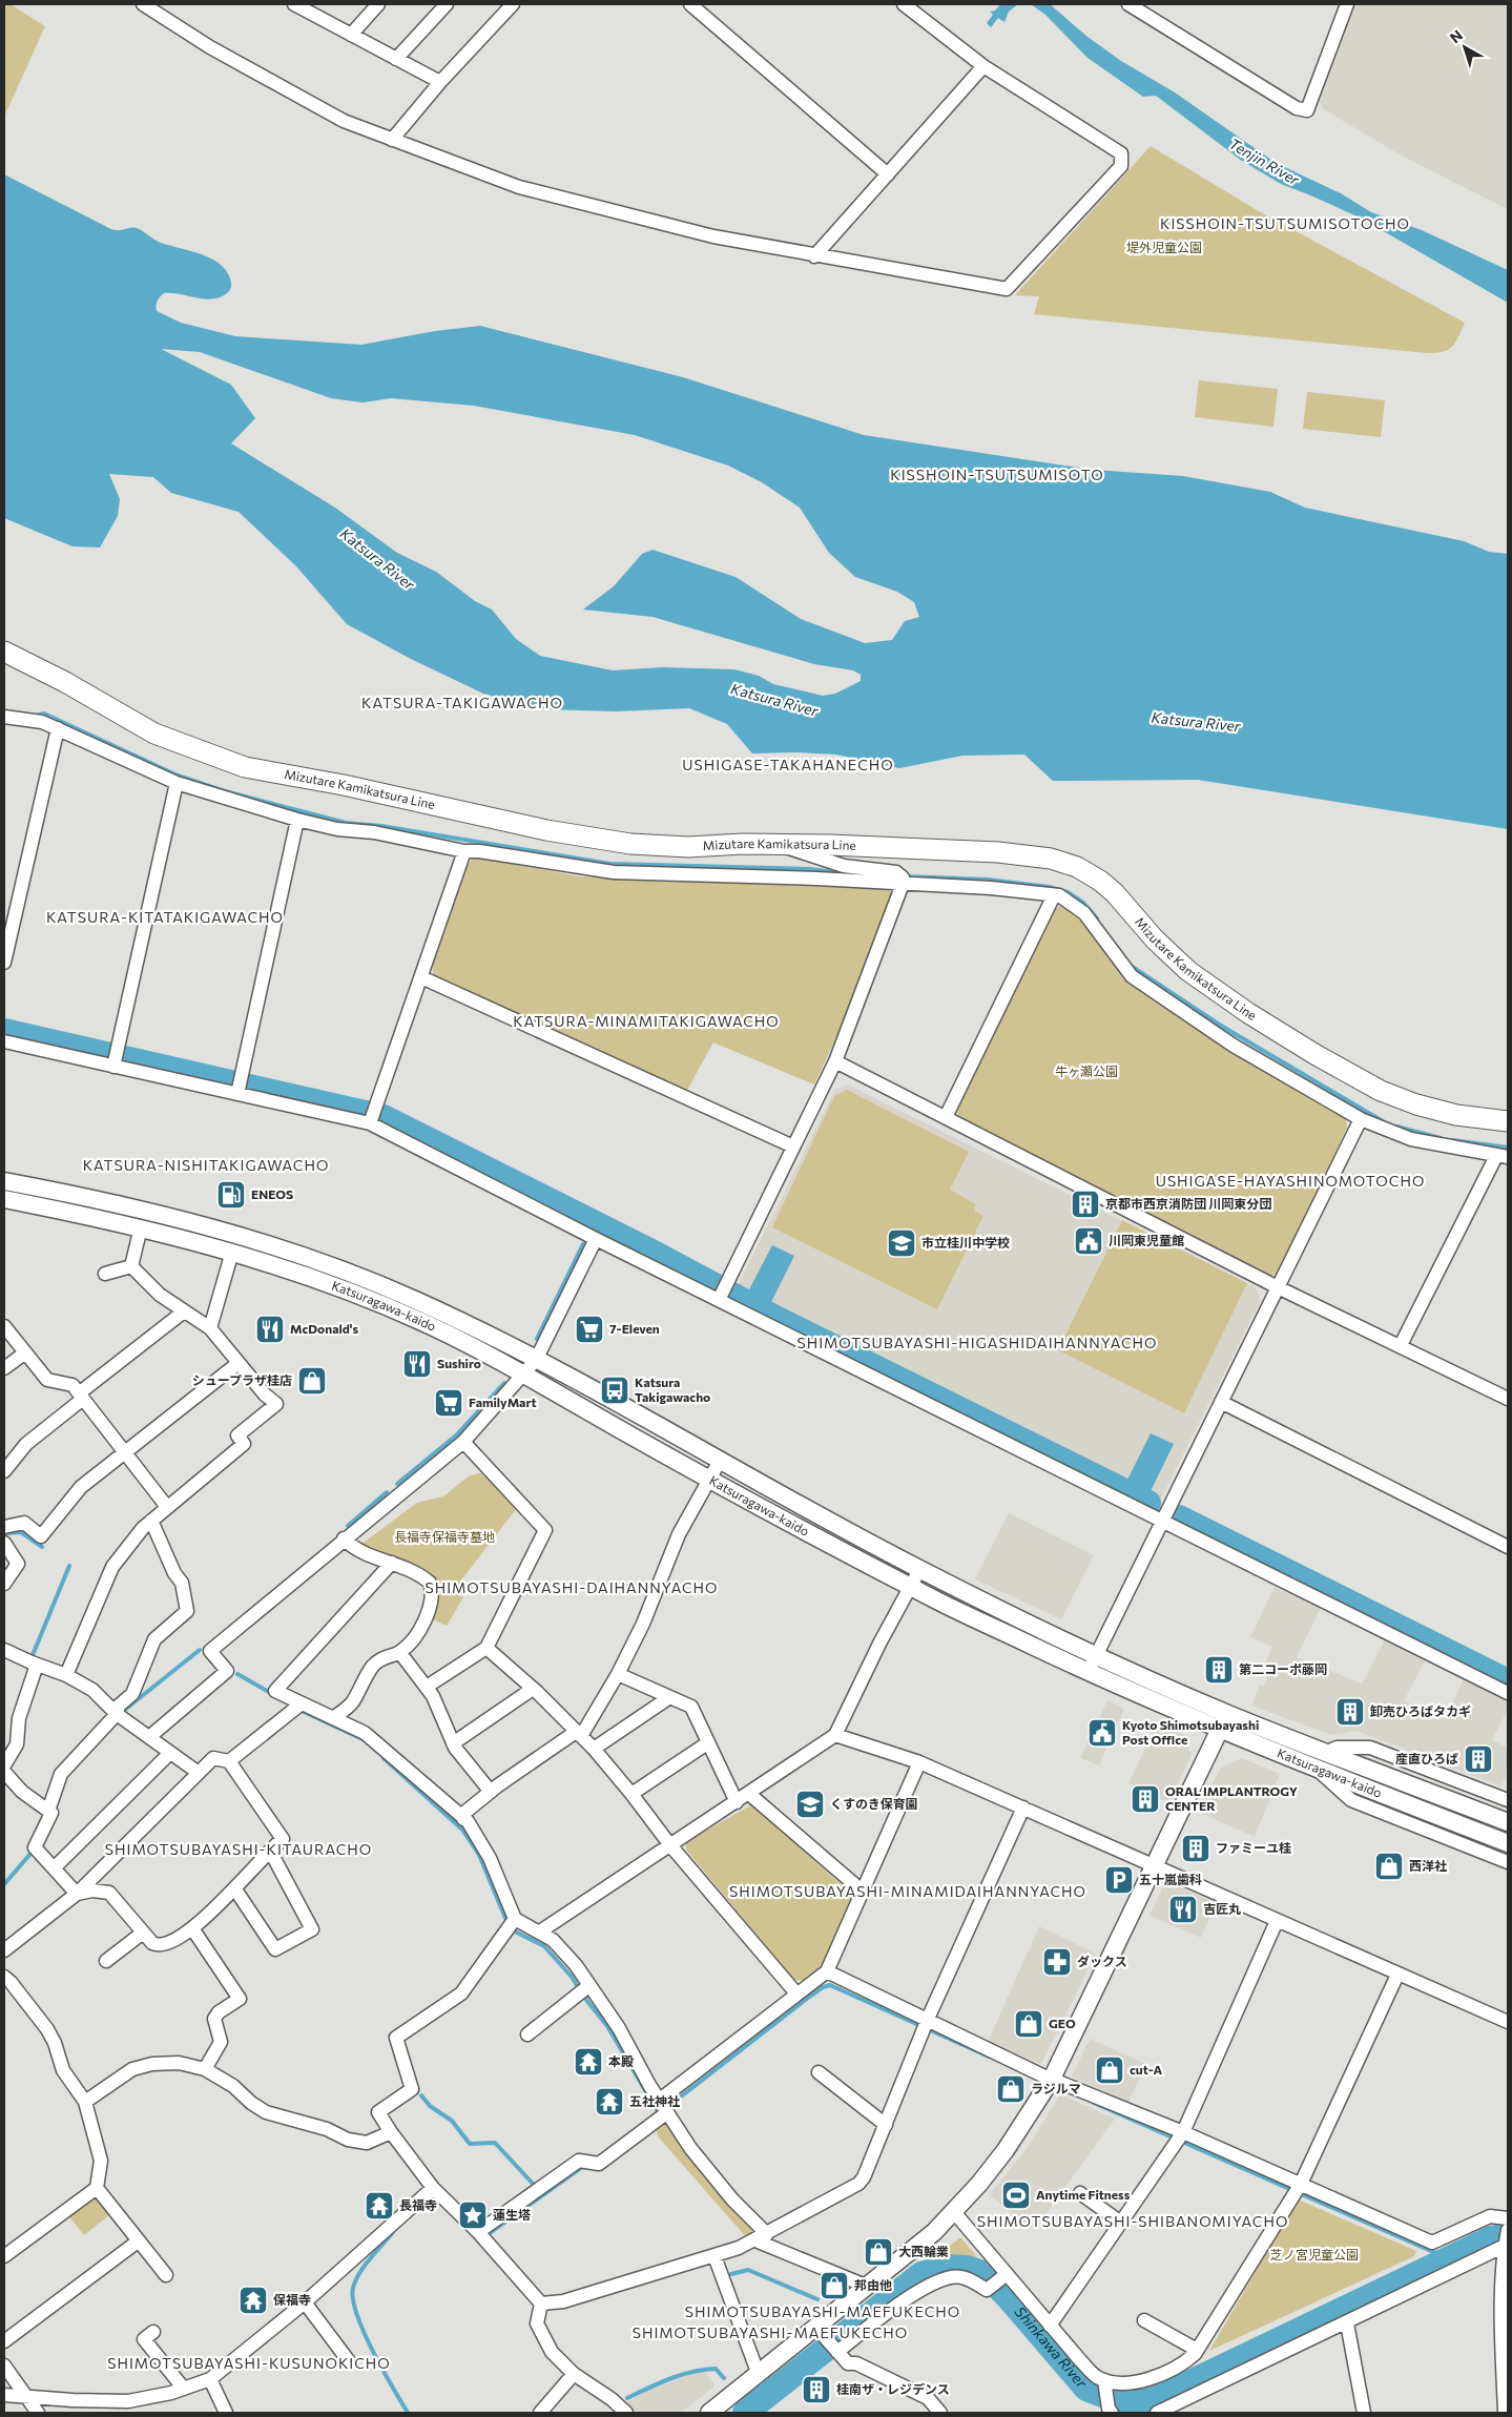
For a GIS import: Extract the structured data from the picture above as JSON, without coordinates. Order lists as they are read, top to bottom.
{
  "streets": {
    "main road": ["Mizutare Kamikatsura Line"],
    "street": ["Katsuragawa-kaido"]
  },
  "districts": [
    "KISSHOIN-TSUTSUMISOTOCHO",
    "KISSHOIN-TSUTSUMISOTO",
    "KATSURA-TAKIGAWACHO",
    "USHIGASE-TAKAHANECHO",
    "KATSURA-KITATAKIGAWACHO",
    "KATSURA-MINAMITAKIGAWACHO",
    "KATSURA-NISHITAKIGAWACHO",
    "USHIGASE-HAYASHINOMOTOCHO",
    "SHIMOTSUBAYASHI-HIGASHIDAIHANNYACHO",
    "SHIMOTSUBAYASHI-DAIHANNYACHO",
    "SHIMOTSUBAYASHI-KITAURACHO",
    "SHIMOTSUBAYASHI-MINAMIDAIHANNYACHO",
    "SHIMOTSUBAYASHI-SHIBANOMIYACHO",
    "SHIMOTSUBAYASHI-MAEFUKECHO",
    "SHIMOTSUBAYASHI-MAEFUKECHO",
    "SHIMOTSUBAYASHI-KUSUNOKICHO"
  ],
  "water": ["Tenjin River", "Katsura River", "Shinkawa River"],
  "parks": [
    "堤外児童公園",
    "牛ヶ瀬公園",
    "長福寺保福寺墓地",
    "芝ノ宮児童公園"
  ],
  "places": {
    "fuel station": ["ENEOS"],
    "building": [
      "京都市西京消防団 川岡東分団",
      "第二コーポ藤岡",
      "卸売ひろばタカギ",
      "産直ひろば",
      "ORAL IMPLANTROGY CENTER",
      "ファミーユ桂",
      "桂南ザ・レジデンス"
    ],
    "public building": ["川岡東児童館", "Kyoto Shimotsubayashi Post Office"],
    "school or university": ["市立桂川中学校", "くすのき保育園"],
    "restaurant": ["McDonald's", "Sushiro", "吉匠丸"],
    "supermarket": ["7-Eleven", "FamilyMart"],
    "shop": [
      "シュープラザ桂店",
      "西洋社",
      "GEO",
      "cut-A",
      "ラジルマ",
      "大西輪業",
      "邦由他"
    ],
    "bus stop": ["Katsura Takigawacho"],
    "parking": ["五十嵐歯科"],
    "pharmacy": ["ダックス"],
    "temple": [
      "本殿",
      "五社神社",
      "長福寺",
      "保福寺"
    ],
    "sports": ["Anytime Fitness"],
    "place": ["蓮生塔"]
  },
  "north": "top left"
}
